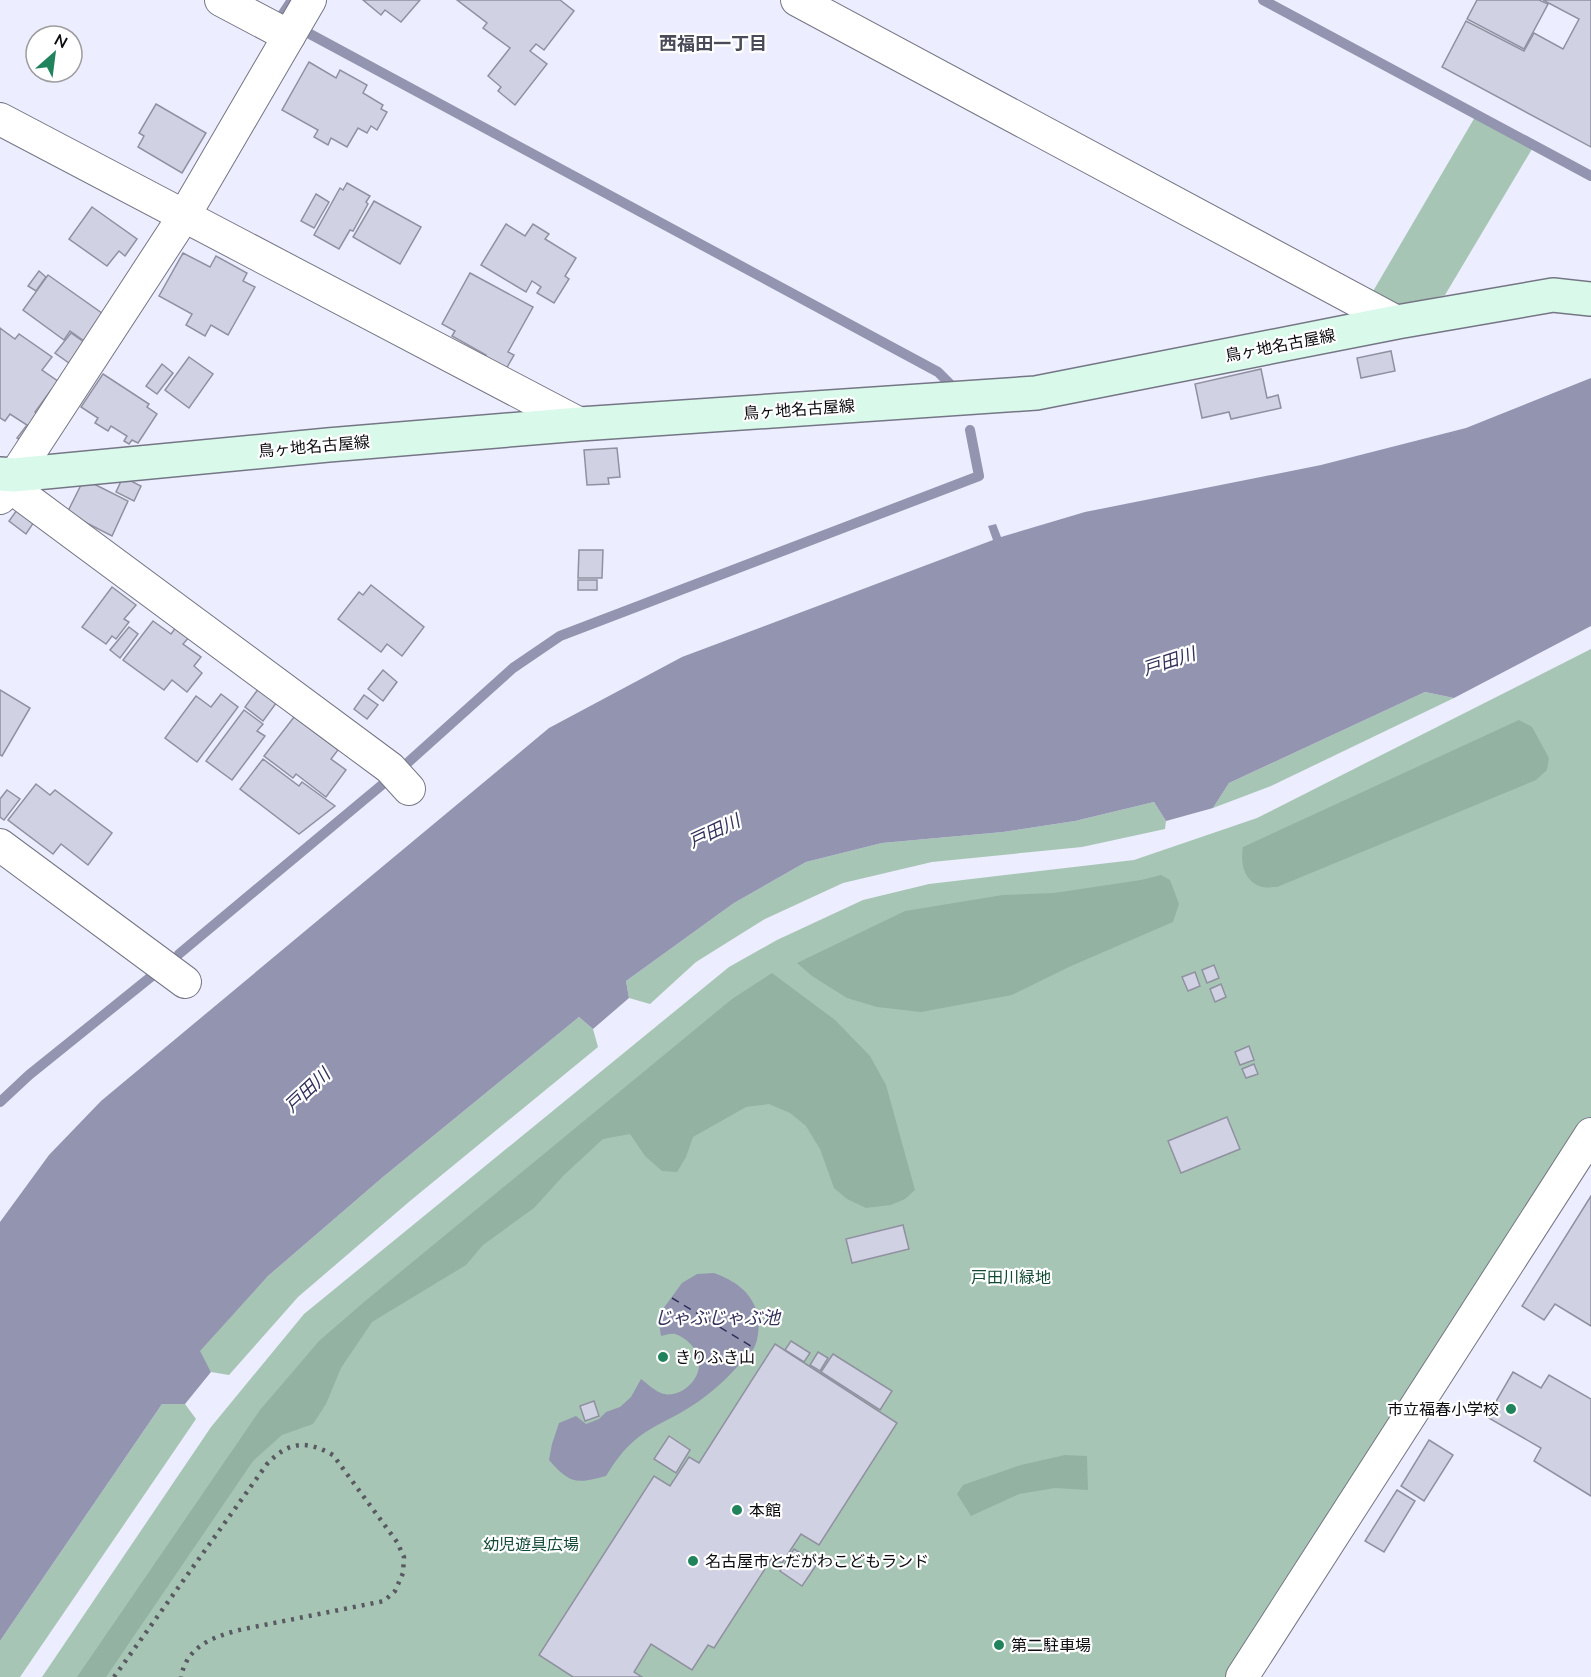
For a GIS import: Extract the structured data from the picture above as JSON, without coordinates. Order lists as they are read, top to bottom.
{
  "streets": {
    "main road": ["鳥ヶ地名古屋線"]
  },
  "districts": ["西福田一丁目"],
  "water": ["戸田川", "じゃぶじゃぶ池"],
  "parks": ["戸田川緑地", "幼児遊具広場"],
  "places": [
    "きりふき山",
    "市立福春小学校",
    "本館",
    "名古屋市とだがわこどもランド",
    "第二駐車場"
  ],
  "north": "top right"
}
